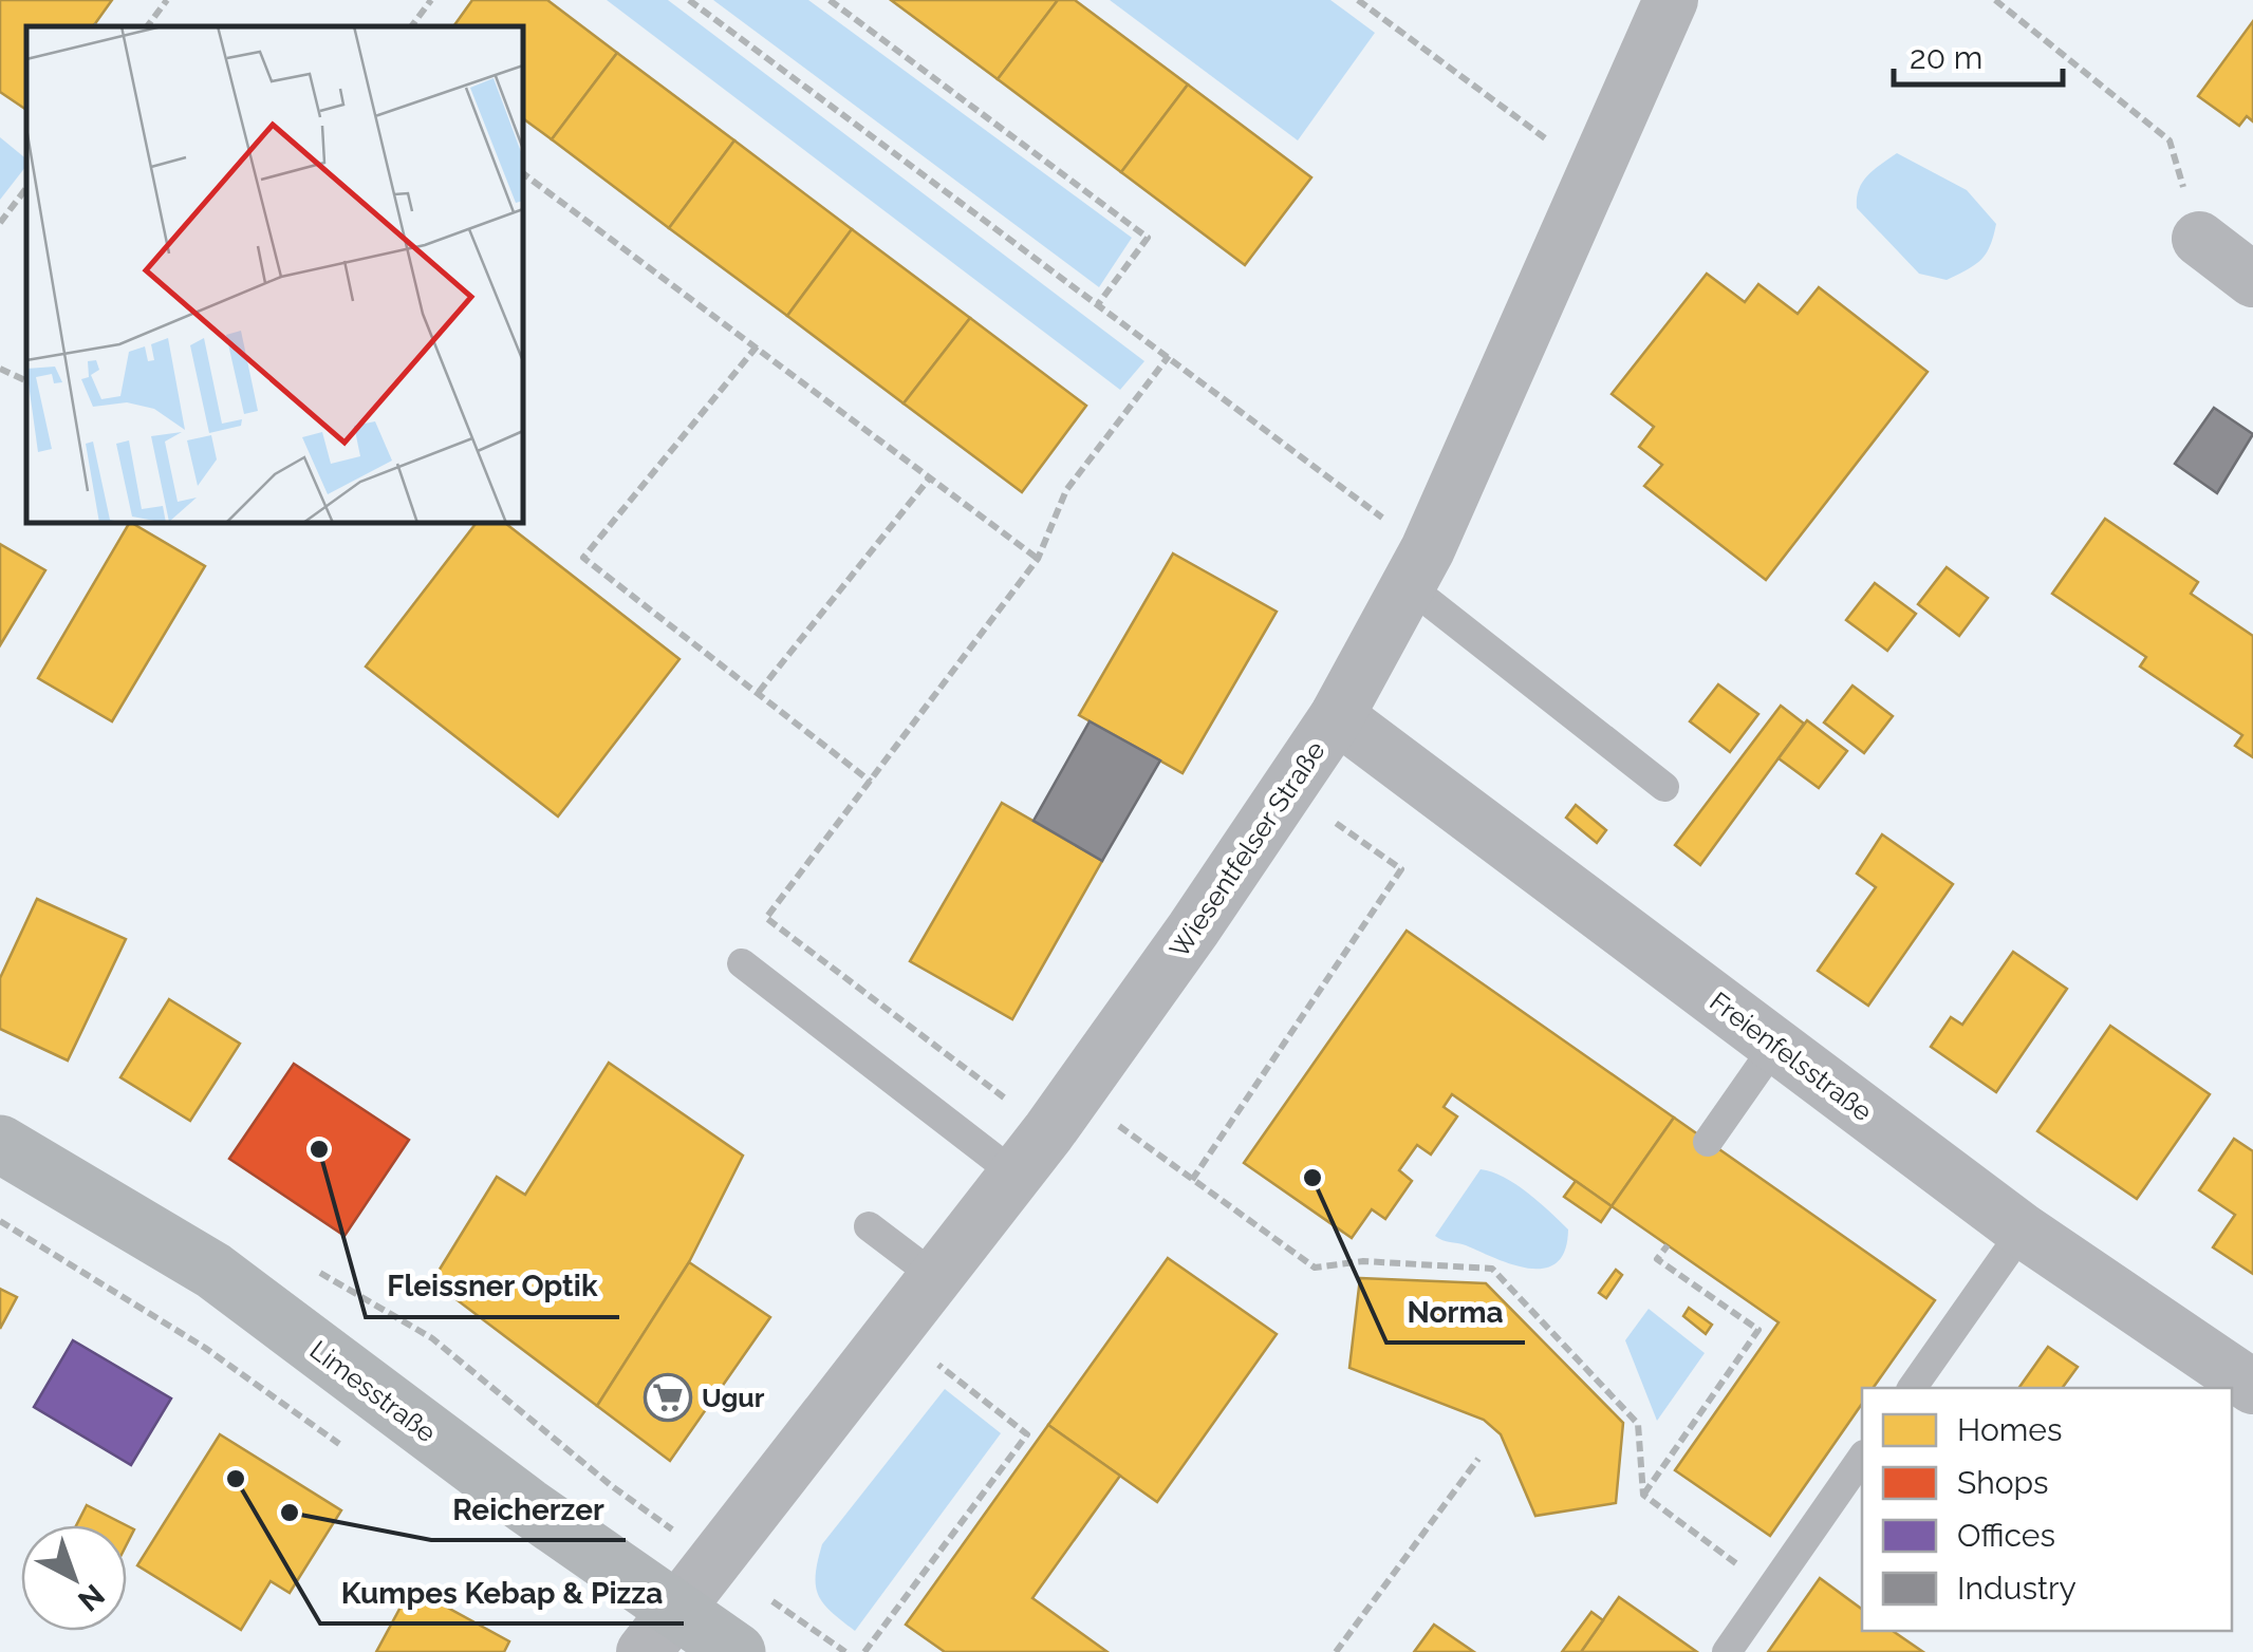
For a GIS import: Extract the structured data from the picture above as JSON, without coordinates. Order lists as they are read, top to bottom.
{
  "streets": {
    "street": ["Wiesentfelser Straße", "Freienfelsstraße", "Limesstraße"]
  },
  "crossings": [
    ["Wiesentfelser Straße", "Freienfelsstraße"],
    ["Wiesentfelser Straße", "Limesstraße"]
  ],
  "places": {
    "other": [
      "Fleissner Optik",
      "Norma",
      "Kumpes Kebap & Pizza",
      "Reicherzer"
    ],
    "supermarket": ["Ugur"]
  },
  "legend": [
    "Homes",
    "Shops",
    "Offices",
    "Industry"
  ],
  "scale_bar": "20 m",
  "north": "bottom right"
}
